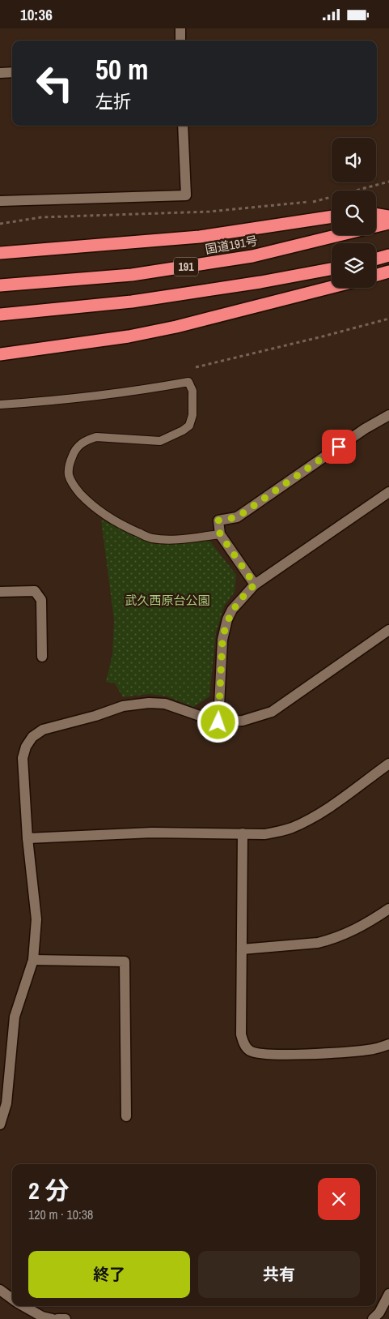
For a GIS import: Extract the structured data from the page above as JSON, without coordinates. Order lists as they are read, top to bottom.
{
  "streets": {
    "highway": ["国道191号", "191"]
  },
  "parks": ["武久西原台公園"],
  "page": {
    "status": "10:36",
    "turn": ["50 m", "左折"],
    "heading": ["2 分", "120 m · 10:38"],
    "buttons": ["終了", "共有"]
  }
}
